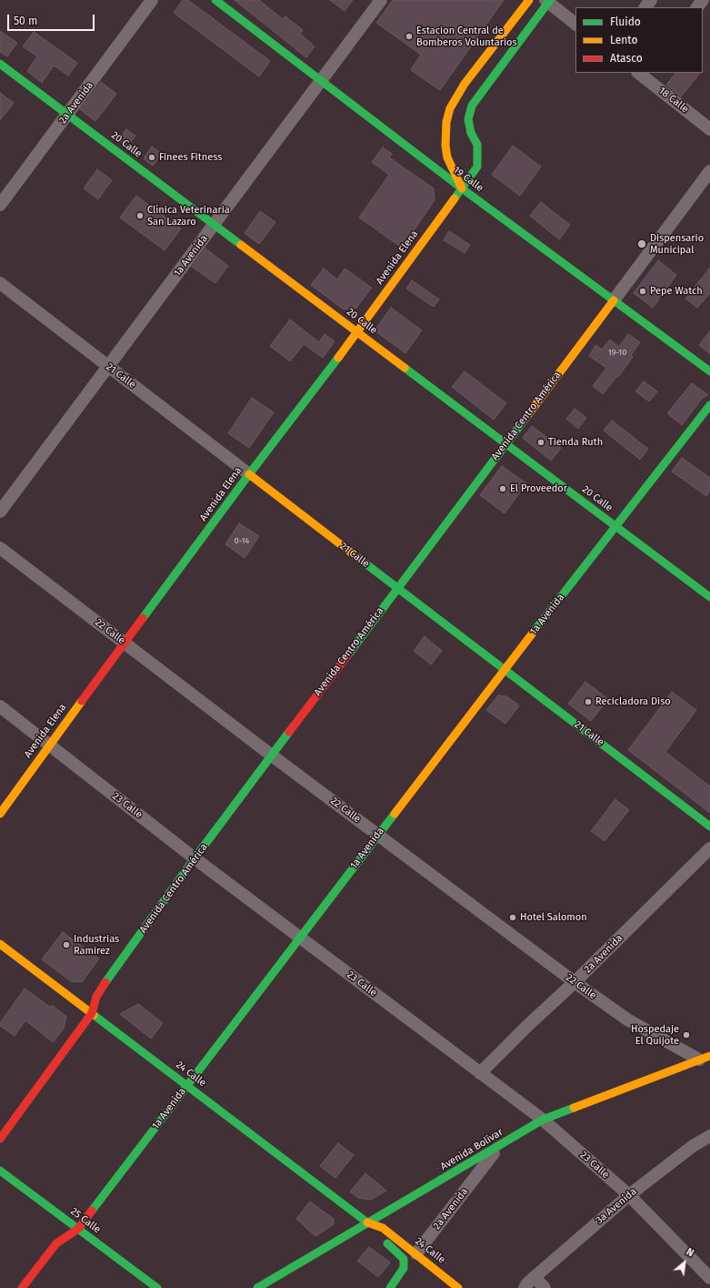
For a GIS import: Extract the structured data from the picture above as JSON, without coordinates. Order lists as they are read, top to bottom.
{
  "streets": {
    "main road": [
      "20 Calle",
      "19 Calle",
      "1a Avenida",
      "Avenida Elena",
      "21 Calle",
      "Avenida Centro América",
      "24 Calle",
      "Avenida Bolívar",
      "25 Calle"
    ],
    "street": [
      "18 Calle",
      "2a Avenida",
      "22 Calle",
      "23 Calle",
      "3a Avenida"
    ]
  },
  "crossings": [
    ["2a Avenida", "20 Calle"],
    ["2a Avenida", "22 Calle"],
    ["2a Avenida", "23 Calle"],
    ["2a Avenida", "24 Calle"],
    ["2a Avenida", "Avenida Bolívar"],
    ["20 Calle", "1a Avenida"],
    ["20 Calle", "Avenida Elena"],
    ["20 Calle", "Avenida Centro América"],
    ["19 Calle", "1a Avenida"],
    ["19 Calle", "Avenida Elena"],
    ["19 Calle", "Avenida Centro América"],
    ["1a Avenida", "21 Calle"],
    ["1a Avenida", "22 Calle"],
    ["1a Avenida", "23 Calle"],
    ["1a Avenida", "24 Calle"],
    ["1a Avenida", "25 Calle"],
    ["Avenida Elena", "21 Calle"],
    ["Avenida Elena", "22 Calle"],
    ["Avenida Elena", "23 Calle"],
    ["21 Calle", "Avenida Centro América"],
    ["Avenida Centro América", "22 Calle"],
    ["Avenida Centro América", "23 Calle"],
    ["Avenida Centro América", "24 Calle"],
    ["22 Calle", "Avenida Bolívar"],
    ["23 Calle", "Avenida Bolívar"],
    ["23 Calle", "3a Avenida"],
    ["24 Calle", "Avenida Bolívar"]
  ],
  "places": [
    "Estacion Central de Bomberos Voluntarios",
    "Finees Fitness",
    "Clínica Veterinaria San Lazaro",
    "Dispensario Municipal",
    "Pepe Watch",
    "Tienda Ruth",
    "El Proveedor",
    "Recicladora Diso",
    "Hotel Salomon",
    "Industrias Ramirez",
    "Hospedaje El Quijote"
  ],
  "house_numbers": ["19-10", "0-14"],
  "legend": ["Fluido", "Lento", "Atasco"],
  "scale_bar": "50 m",
  "north": "top right"
}
